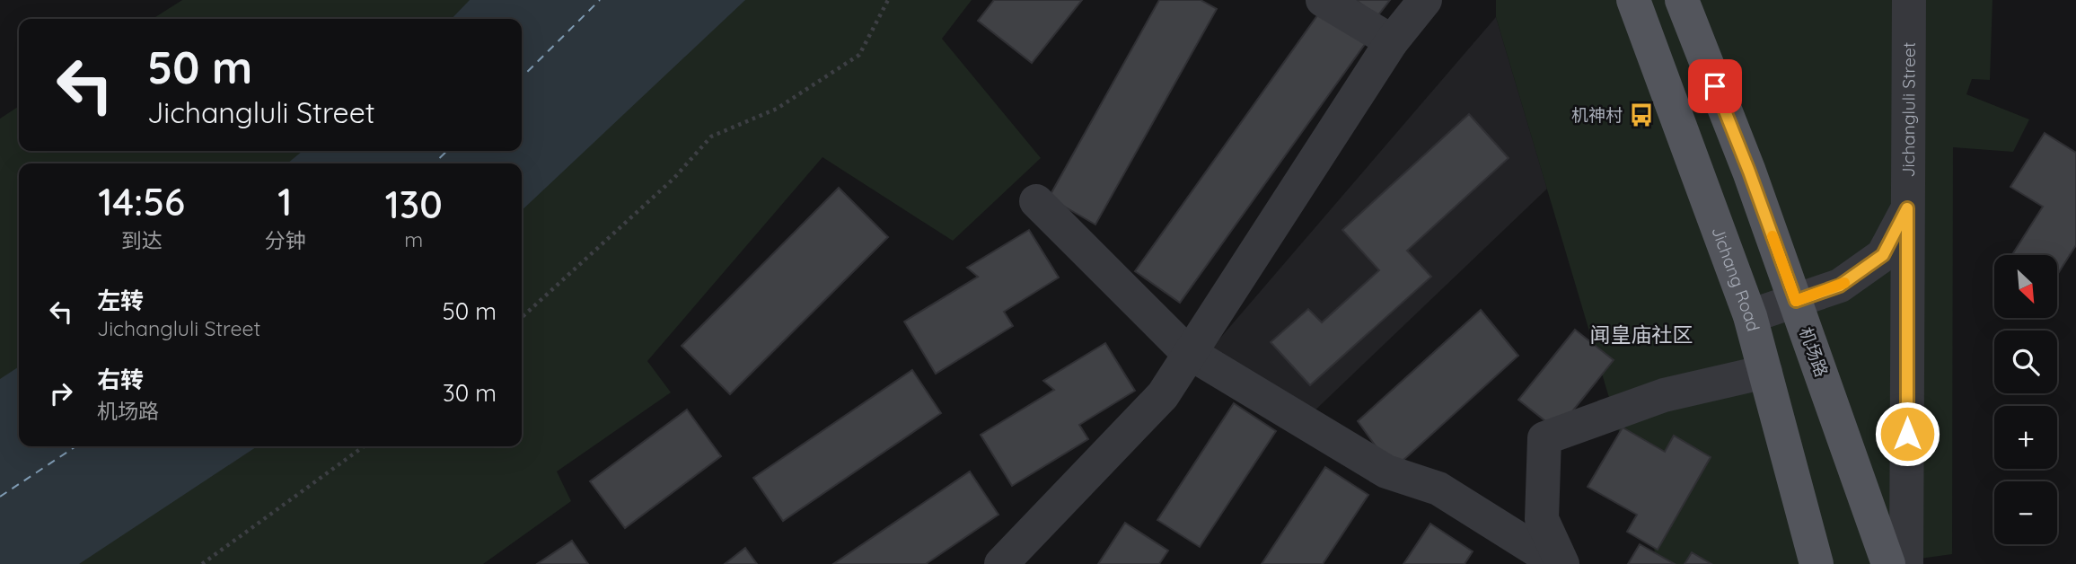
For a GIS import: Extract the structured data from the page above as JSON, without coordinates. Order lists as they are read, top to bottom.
{
  "streets": {
    "main road": ["Jichang Road", "机场路"],
    "street": ["Jichangluli Street"]
  },
  "crossings": [
    ["Jichangluli Street", "Jichang Road"],
    ["Jichangluli Street", "机场路"]
  ],
  "districts": ["闻皇庙社区"],
  "places": {
    "bus stop": ["机神村"]
  },
  "north": "bottom right",
  "page": {
    "turn": ["50 m", "Jichangluli Street"],
    "eta": [
      "14:56",
      "到达",
      "1",
      "分钟",
      "130",
      "m"
    ],
    "map_buttons": ["+", "−"],
    "list": [
      {
        "name": "左转",
        "note": "Jichangluli Street",
        "value": "50 m"
      },
      {
        "name": "右转",
        "note": "机场路",
        "value": "30 m"
      }
    ]
  }
}
